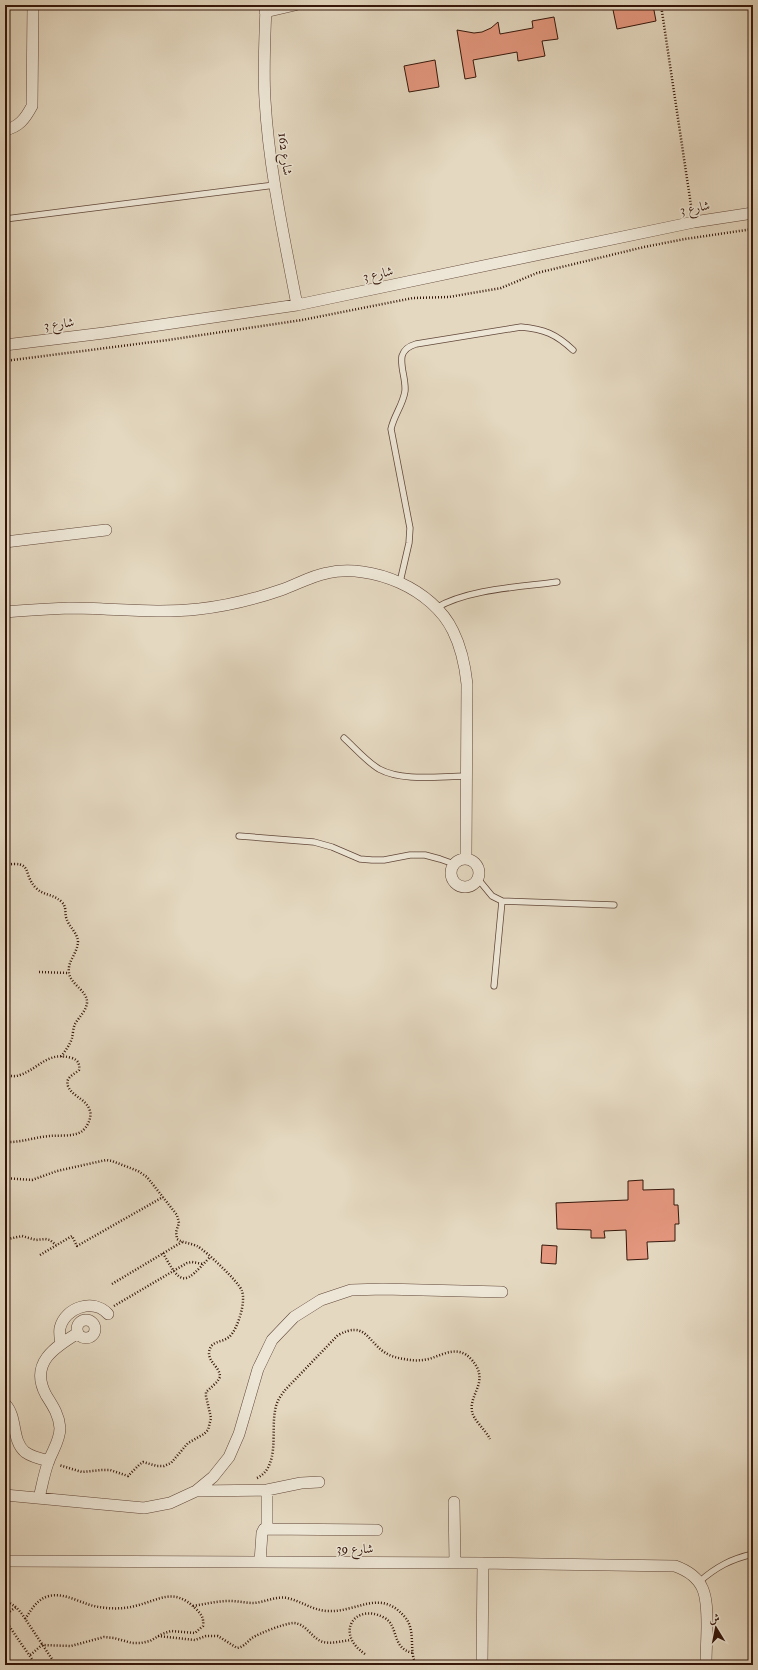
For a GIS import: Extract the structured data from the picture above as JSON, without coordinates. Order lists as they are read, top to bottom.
{
  "streets": {
    "street": ["شارع 162", "شارع 3", "شارع 39"]
  },
  "crossings": [
    ["شارع 162", "شارع 3"]
  ],
  "north": "top"
}
